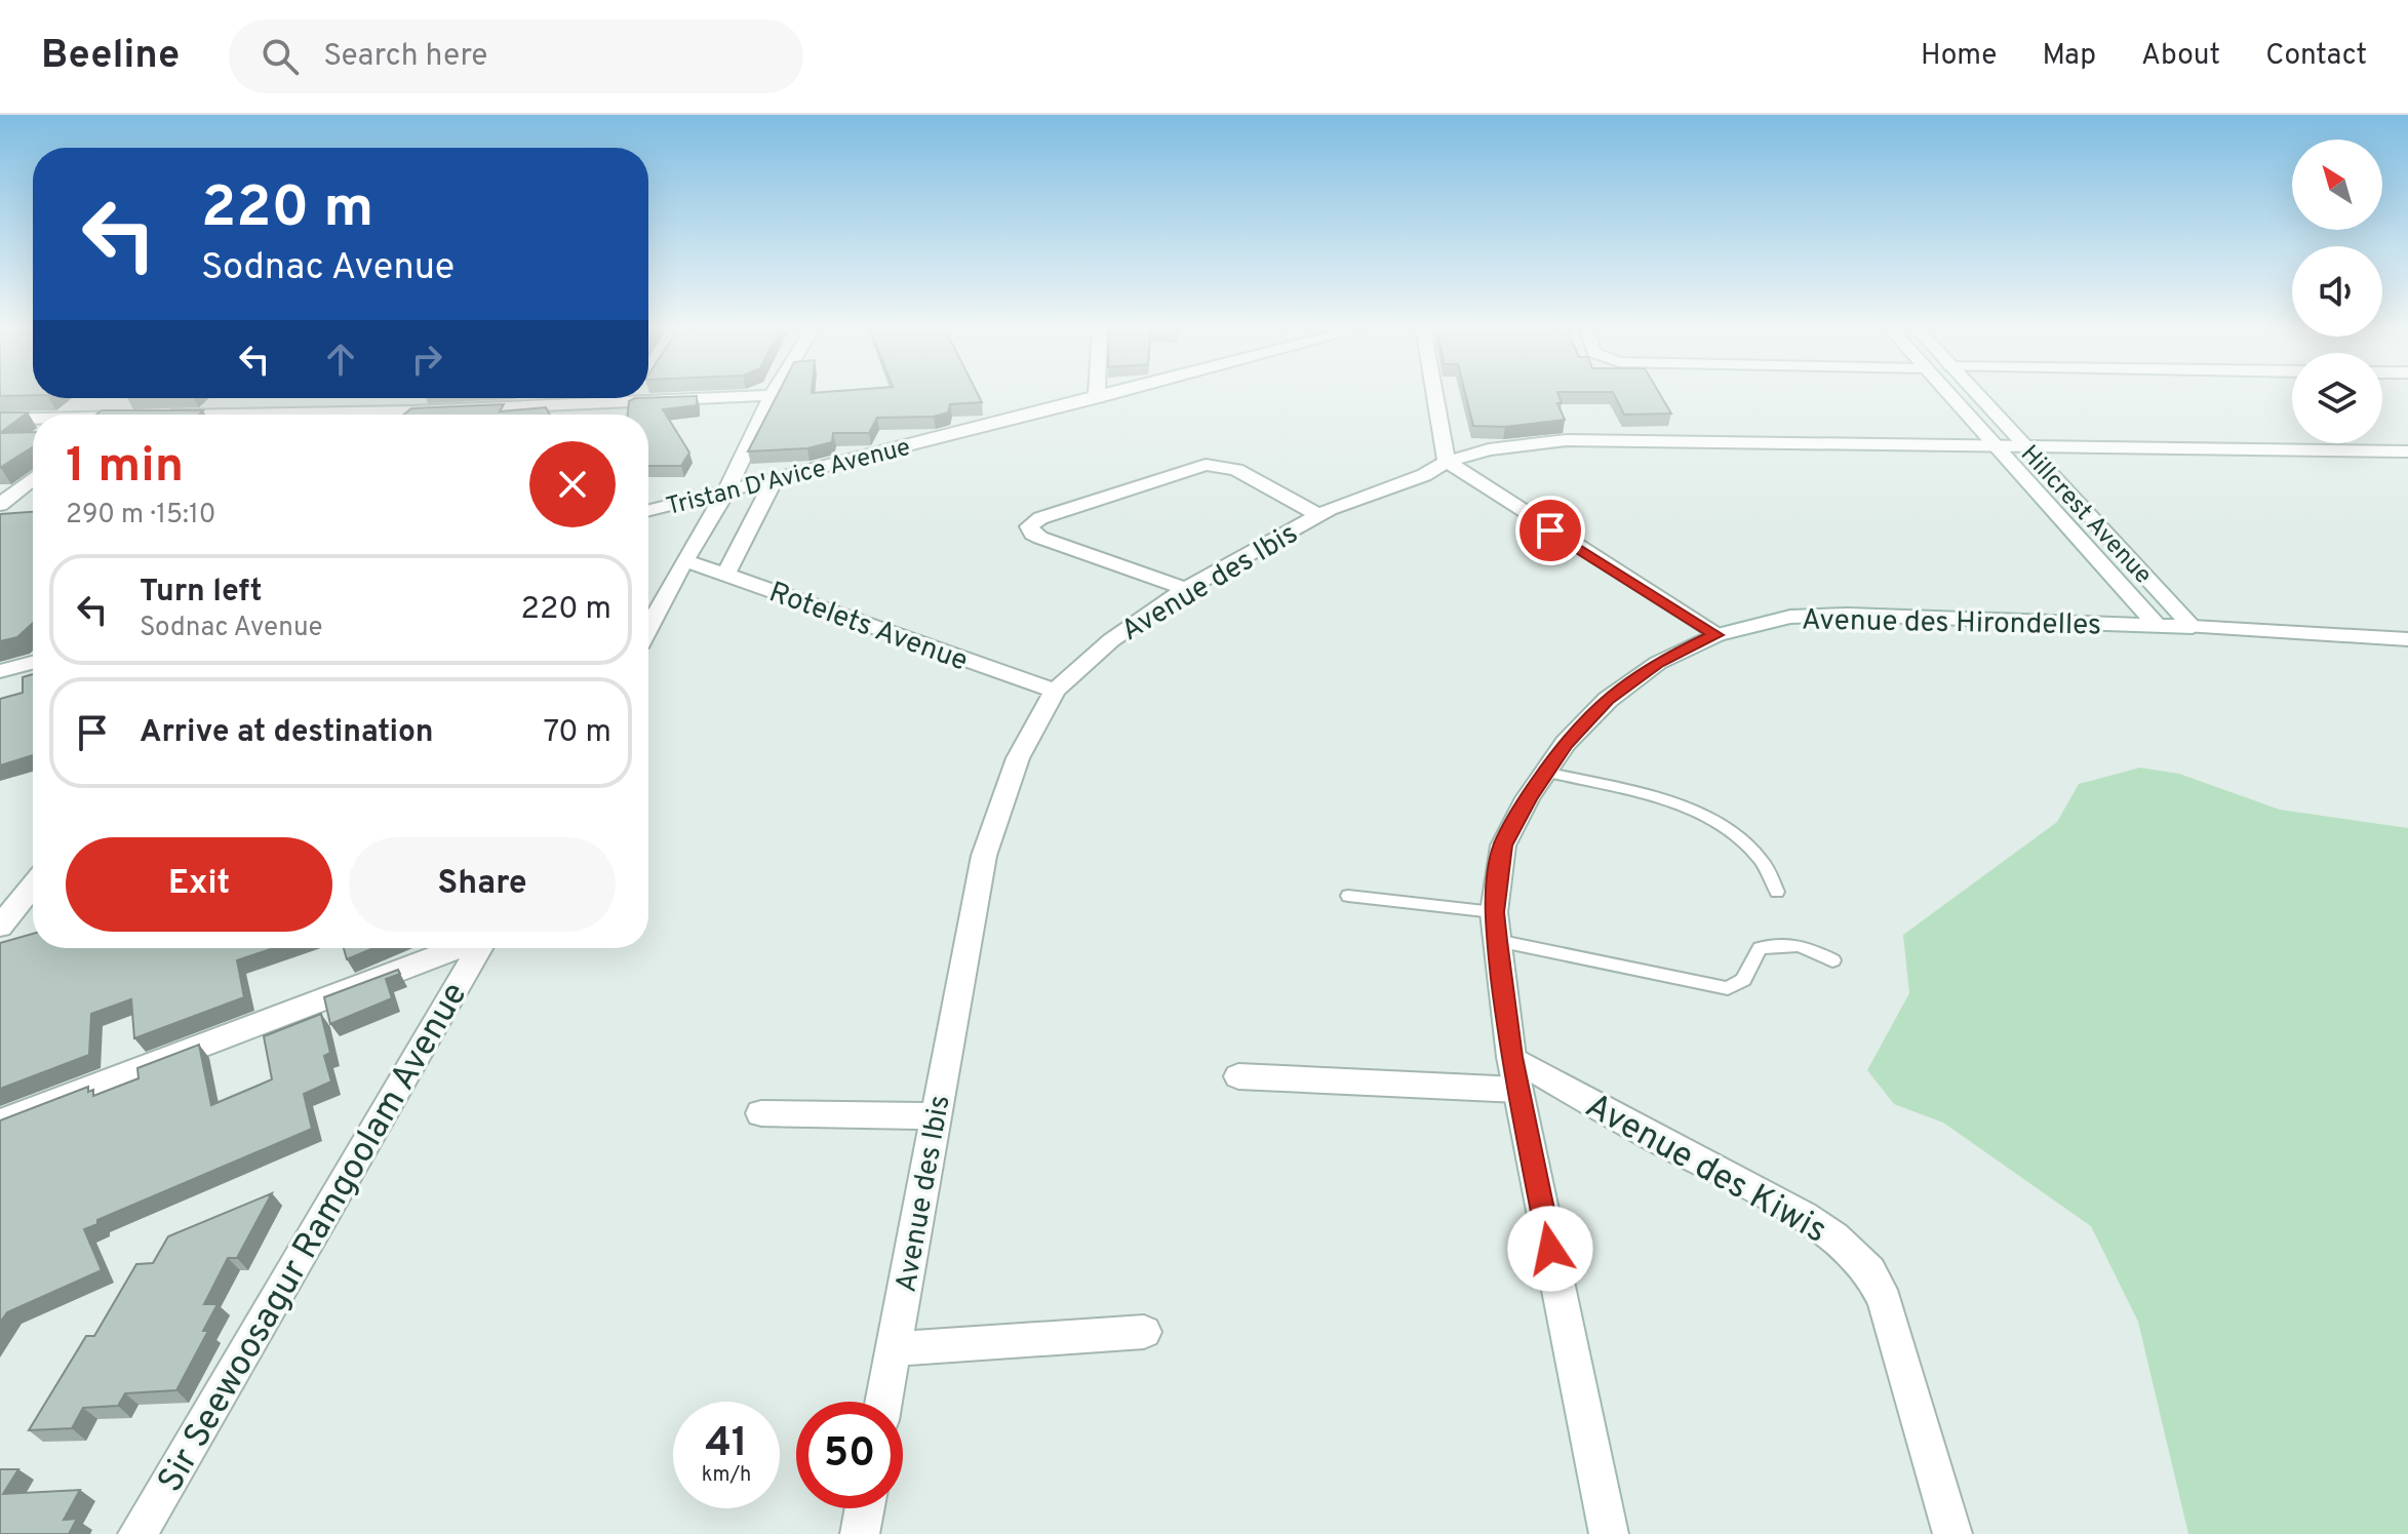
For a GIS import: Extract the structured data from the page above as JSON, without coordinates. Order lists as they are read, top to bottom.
{
  "streets": {
    "street": [
      "Tristan D'Avice Avenue",
      "Hillcrest Avenue",
      "Avenue des Ibis",
      "Avenue des Hirondelles",
      "Rotelets Avenue",
      "Avenue des Kiwis",
      "Sir Seewoosagur Ramgoolam Avenue"
    ]
  },
  "crossings": [
    ["Hillcrest Avenue", "Avenue des Ibis"],
    ["Hillcrest Avenue", "Avenue des Hirondelles"],
    ["Avenue des Ibis", "Rotelets Avenue"],
    ["Avenue des Hirondelles", "Avenue des Kiwis"]
  ],
  "north": "top left",
  "page": {
    "header": "Beeline",
    "search": "Search here",
    "nav": [
      "Home",
      "Map",
      "About",
      "Contact"
    ],
    "turn": ["220 m", "Sodnac Avenue"],
    "heading": ["1 min", "290 m · 15:10"],
    "list": [
      {
        "name": "Turn left",
        "note": "Sodnac Avenue",
        "value": "220 m"
      },
      {
        "name": "Arrive at destination",
        "value": "70 m"
      }
    ],
    "buttons": ["Exit", "Share"],
    "speed": "41 km/h",
    "limit": "50"
  }
}
